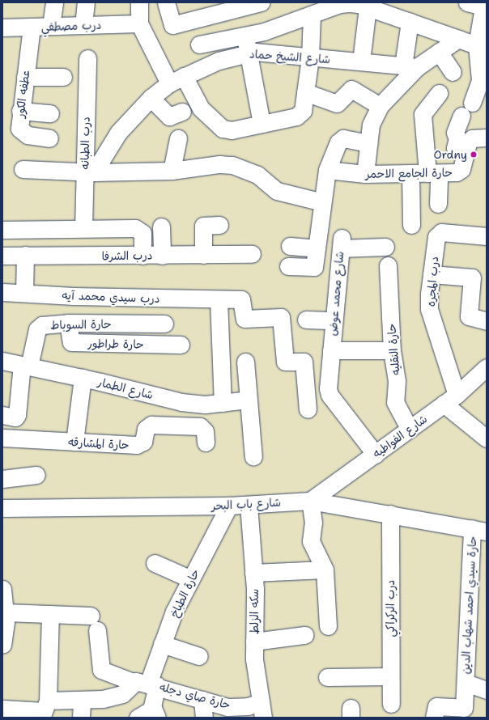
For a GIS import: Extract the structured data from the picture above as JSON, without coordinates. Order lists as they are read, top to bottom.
{
  "streets": {
    "street": [
      "درب مصطفي",
      "شارع الشيخ حماد",
      "عطفه الكور",
      "درب الطبانه",
      "حارة الجامع الاحمر",
      "درب الشرفا",
      "درب المجره",
      "شارع محمد عوض",
      "درب سيدي محمد آيه",
      "حارة السوباط",
      "حارة طراطور",
      "حارة النقليه",
      "شارع الطمار",
      "شارع الفواطيه",
      "حارة المشارقه",
      "شارع باب البحر",
      "حارة الطباخ",
      "حارة سيدي احمد شهاب الدين",
      "درب الركراكي",
      "سكه الزلط",
      "حارة صاي دجله"
    ]
  },
  "crossings": [
    ["درب مصطفي", "عطفه الكور"],
    ["شارع الشيخ حماد", "درب الطبانه"],
    ["درب المجره", "شارع الفواطيه"],
    ["شارع محمد عوض", "شارع الفواطيه"],
    ["حارة السوباط", "حارة طراطور"],
    ["حارة السوباط", "شارع الطمار"],
    ["حارة النقليه", "شارع الفواطيه"],
    ["شارع الفواطيه", "شارع باب البحر"],
    ["شارع باب البحر", "حارة الطباخ"],
    ["شارع باب البحر", "حارة سيدي احمد شهاب الدين"],
    ["شارع باب البحر", "درب الركراكي"],
    ["شارع باب البحر", "سكه الزلط"],
    ["حارة الطباخ", "حارة صاي دجله"],
    ["سكه الزلط", "حارة صاي دجله"]
  ],
  "places": ["Ordny"]
}
